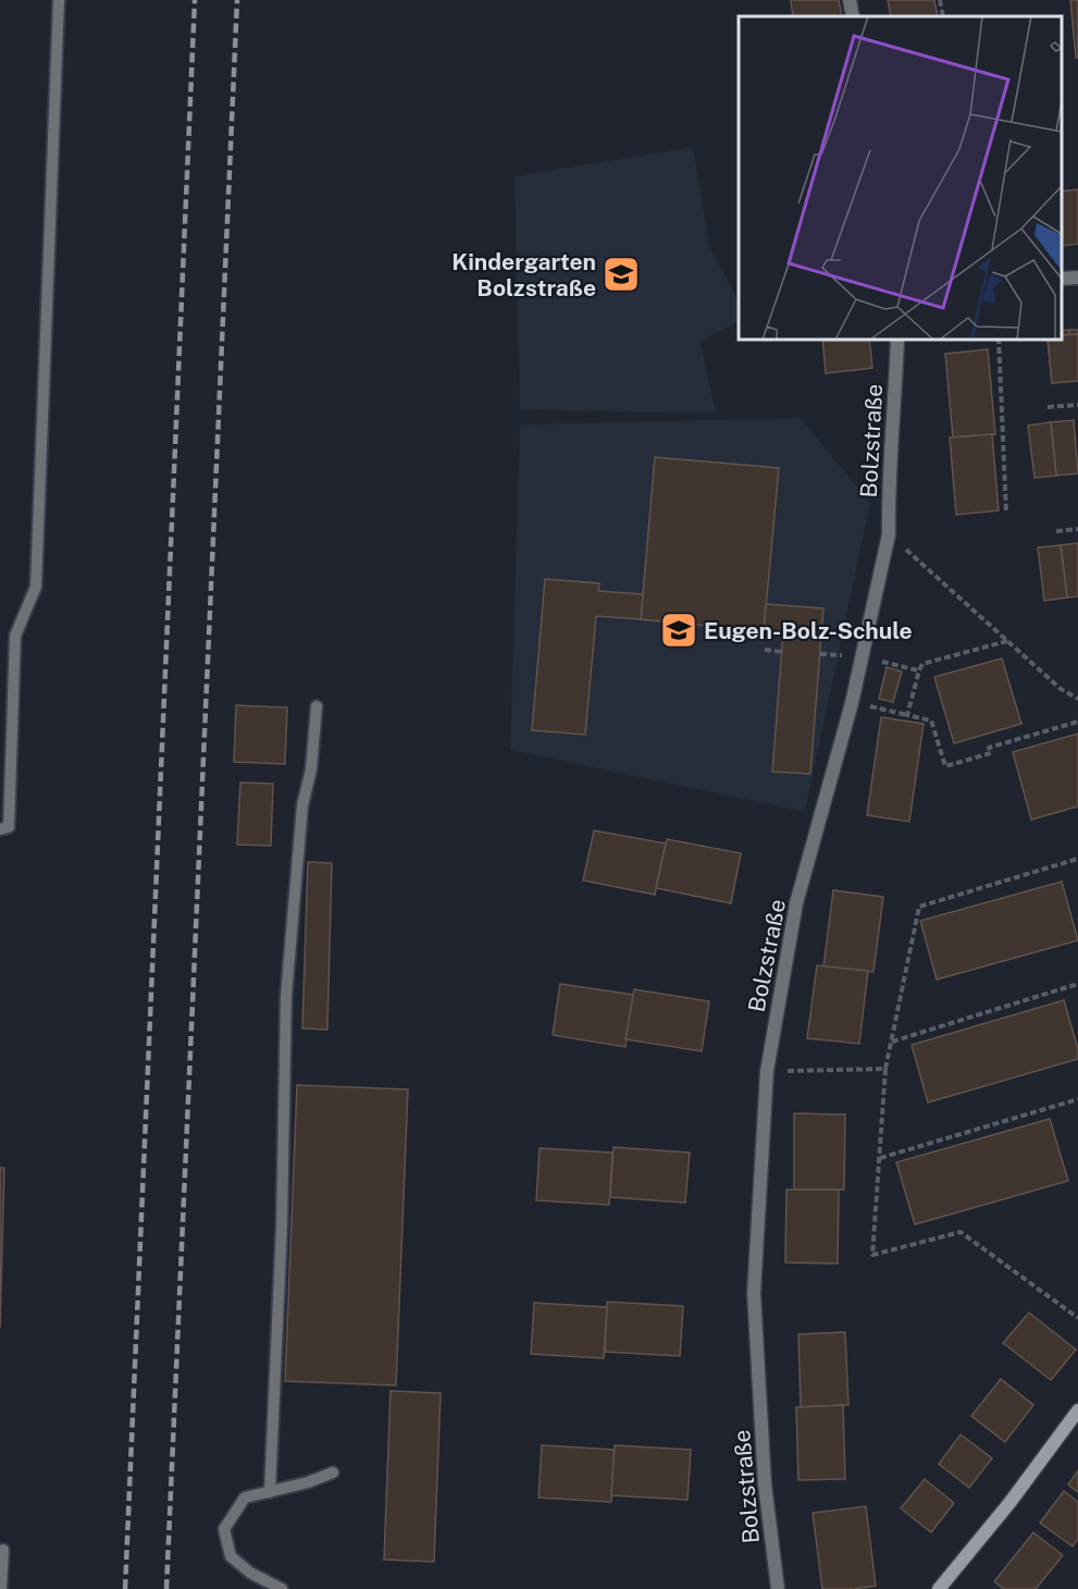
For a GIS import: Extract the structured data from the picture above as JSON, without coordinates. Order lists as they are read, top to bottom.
{
  "streets": {
    "street": ["Bolzstraße"]
  },
  "places": {
    "school or university": ["Kindergarten Bolzstraße", "Eugen-Bolz-Schule"]
  }
}
